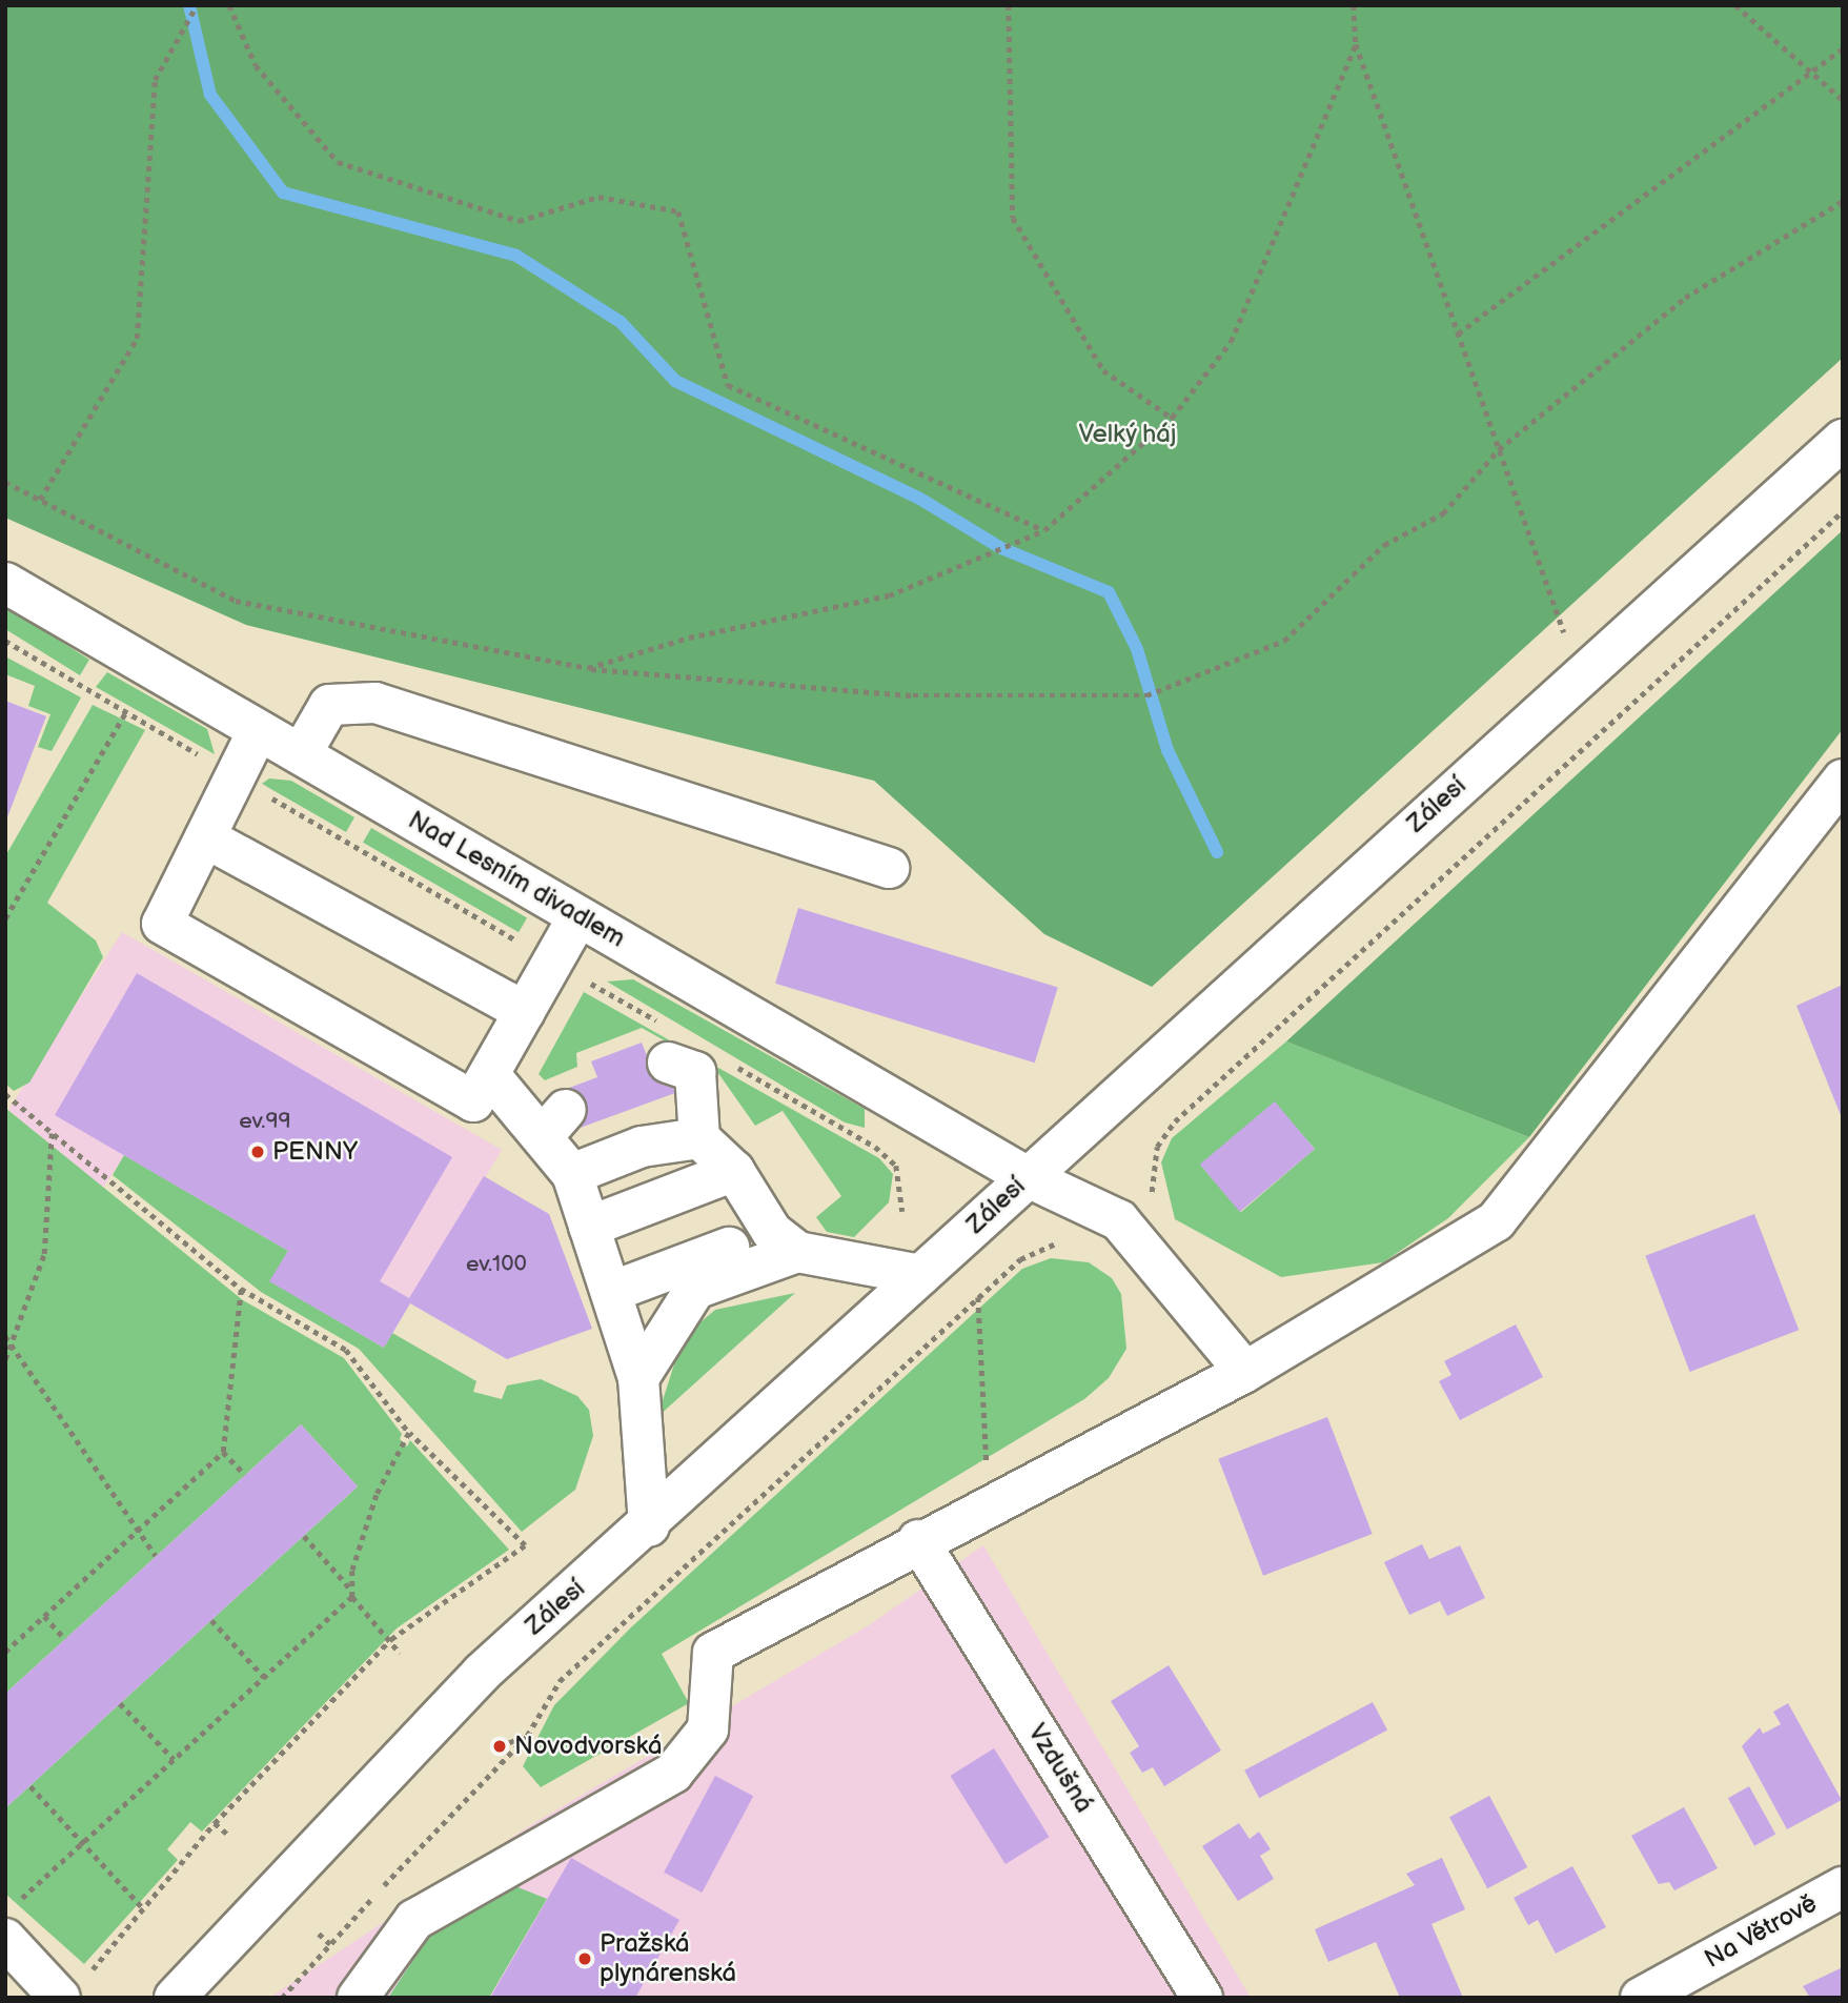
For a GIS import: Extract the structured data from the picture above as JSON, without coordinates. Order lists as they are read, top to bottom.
{
  "streets": {
    "street": [
      "Zálesí",
      "Nad Lesním divadlem",
      "Vzdušná",
      "Na Větrově"
    ]
  },
  "crossings": [
    ["Zálesí", "Nad Lesním divadlem"]
  ],
  "parks": ["Velký háj"],
  "places": ["PENNY", "Novodvorská", "Pražská plynárenská"],
  "house_numbers": ["ev.99", "ev.100"]
}
